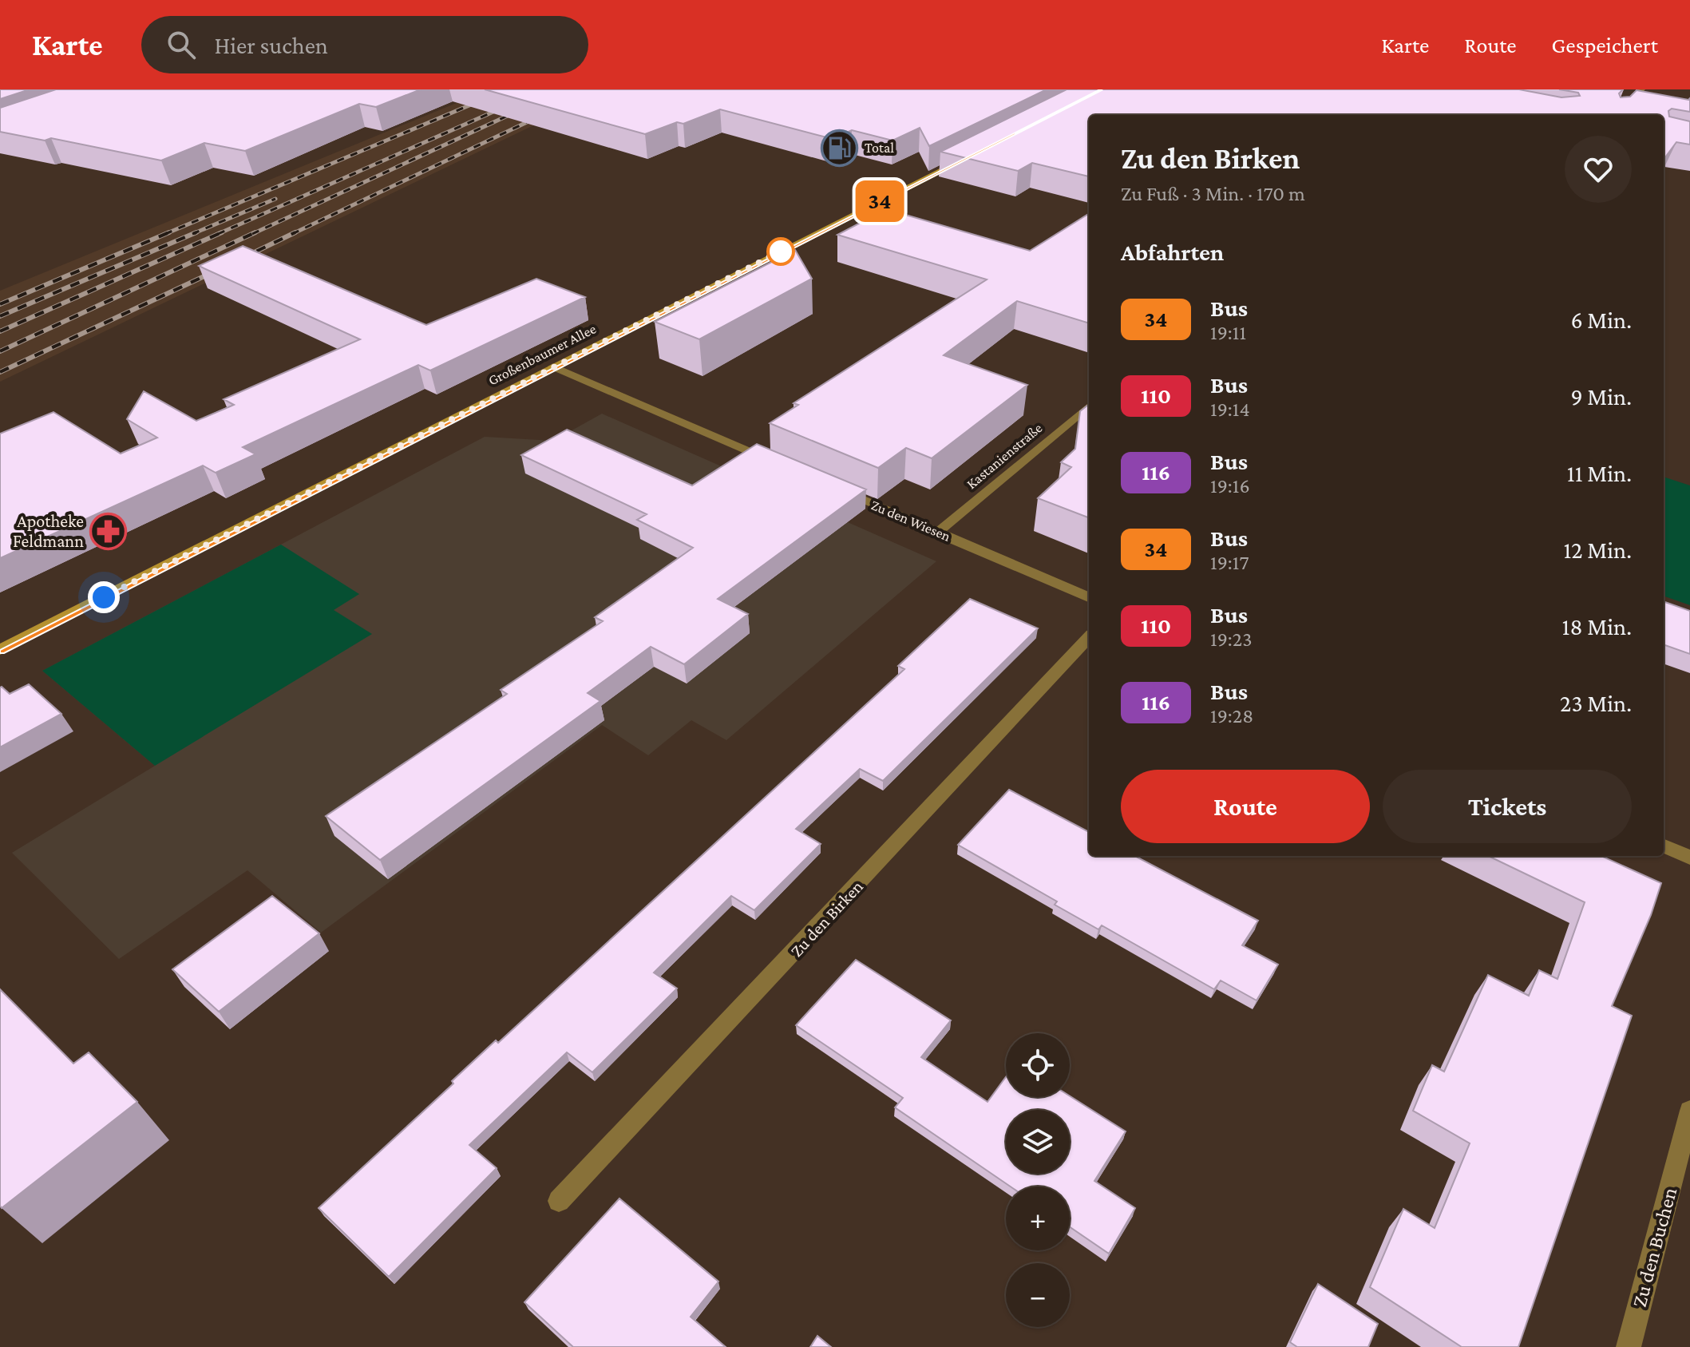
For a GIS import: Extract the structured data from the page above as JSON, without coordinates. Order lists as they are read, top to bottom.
{
  "streets": {
    "main road": ["Großenbaumer Allee"],
    "street": [
      "Kastanienstraße",
      "Zu den Wiesen",
      "Zu den Birken",
      "Zu den Buchen"
    ]
  },
  "crossings": [
    ["Kastanienstraße", "Zu den Wiesen"]
  ],
  "places": {
    "fuel station": ["Total"],
    "pharmacy": ["Apotheke Feldmann"]
  },
  "lines": ["bus line 34"],
  "page": {
    "header": "Karte",
    "search": "Hier suchen",
    "nav": ["Karte", "Route", "Gespeichert"],
    "on_map": "34",
    "heading": [
      ["Zu den Birken", "Zu Fuß · 3 Min. · 170 m"],
      "Abfahrten"
    ],
    "list": [
      {
        "mark": "34",
        "name": "Bus",
        "note": "19:11",
        "value": "6 Min."
      },
      {
        "mark": "110",
        "name": "Bus",
        "note": "19:14",
        "value": "9 Min."
      },
      {
        "mark": "116",
        "name": "Bus",
        "note": "19:16",
        "value": "11 Min."
      },
      {
        "mark": "34",
        "name": "Bus",
        "note": "19:17",
        "value": "12 Min."
      },
      {
        "mark": "110",
        "name": "Bus",
        "note": "19:23",
        "value": "18 Min."
      },
      {
        "mark": "116",
        "name": "Bus",
        "note": "19:28",
        "value": "23 Min."
      }
    ],
    "buttons": ["Route", "Tickets"],
    "map_buttons": ["+", "−"]
  }
}
